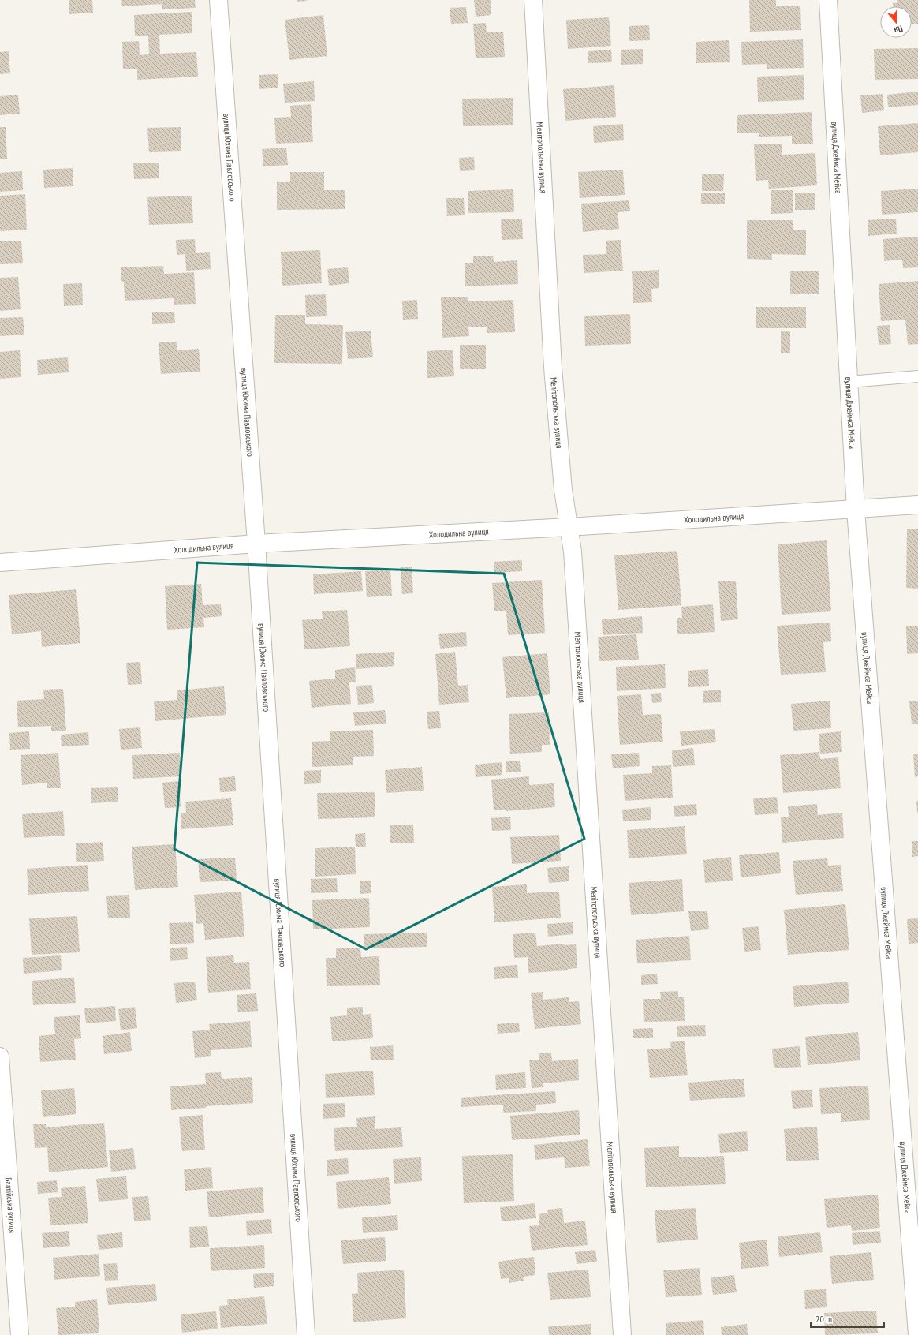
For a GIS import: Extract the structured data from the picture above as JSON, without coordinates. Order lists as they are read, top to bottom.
{
  "streets": {
    "street": [
      "вулиця Юхима Павловського",
      "Мелітопольська вулиця",
      "вулиця Джеймса Мейса",
      "Холодильна вулиця",
      "Балтійська вулиця"
    ]
  },
  "crossings": [
    ["вулиця Юхима Павловського", "Холодильна вулиця"],
    ["Мелітопольська вулиця", "Холодильна вулиця"],
    ["вулиця Джеймса Мейса", "Холодильна вулиця"]
  ],
  "scale_bar": "20 m",
  "north": "bottom"
}
